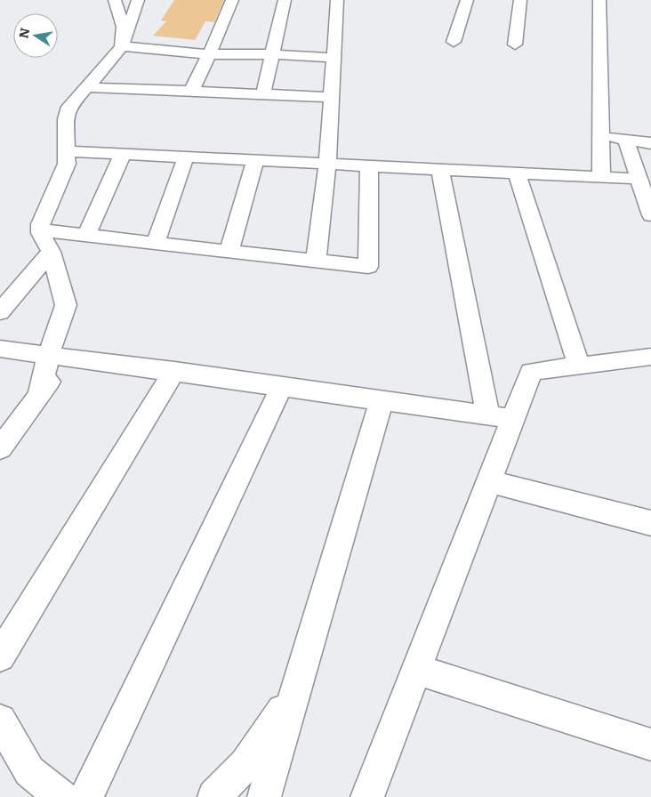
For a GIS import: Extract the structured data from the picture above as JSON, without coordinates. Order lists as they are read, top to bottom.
{
  "north": "left"
}
